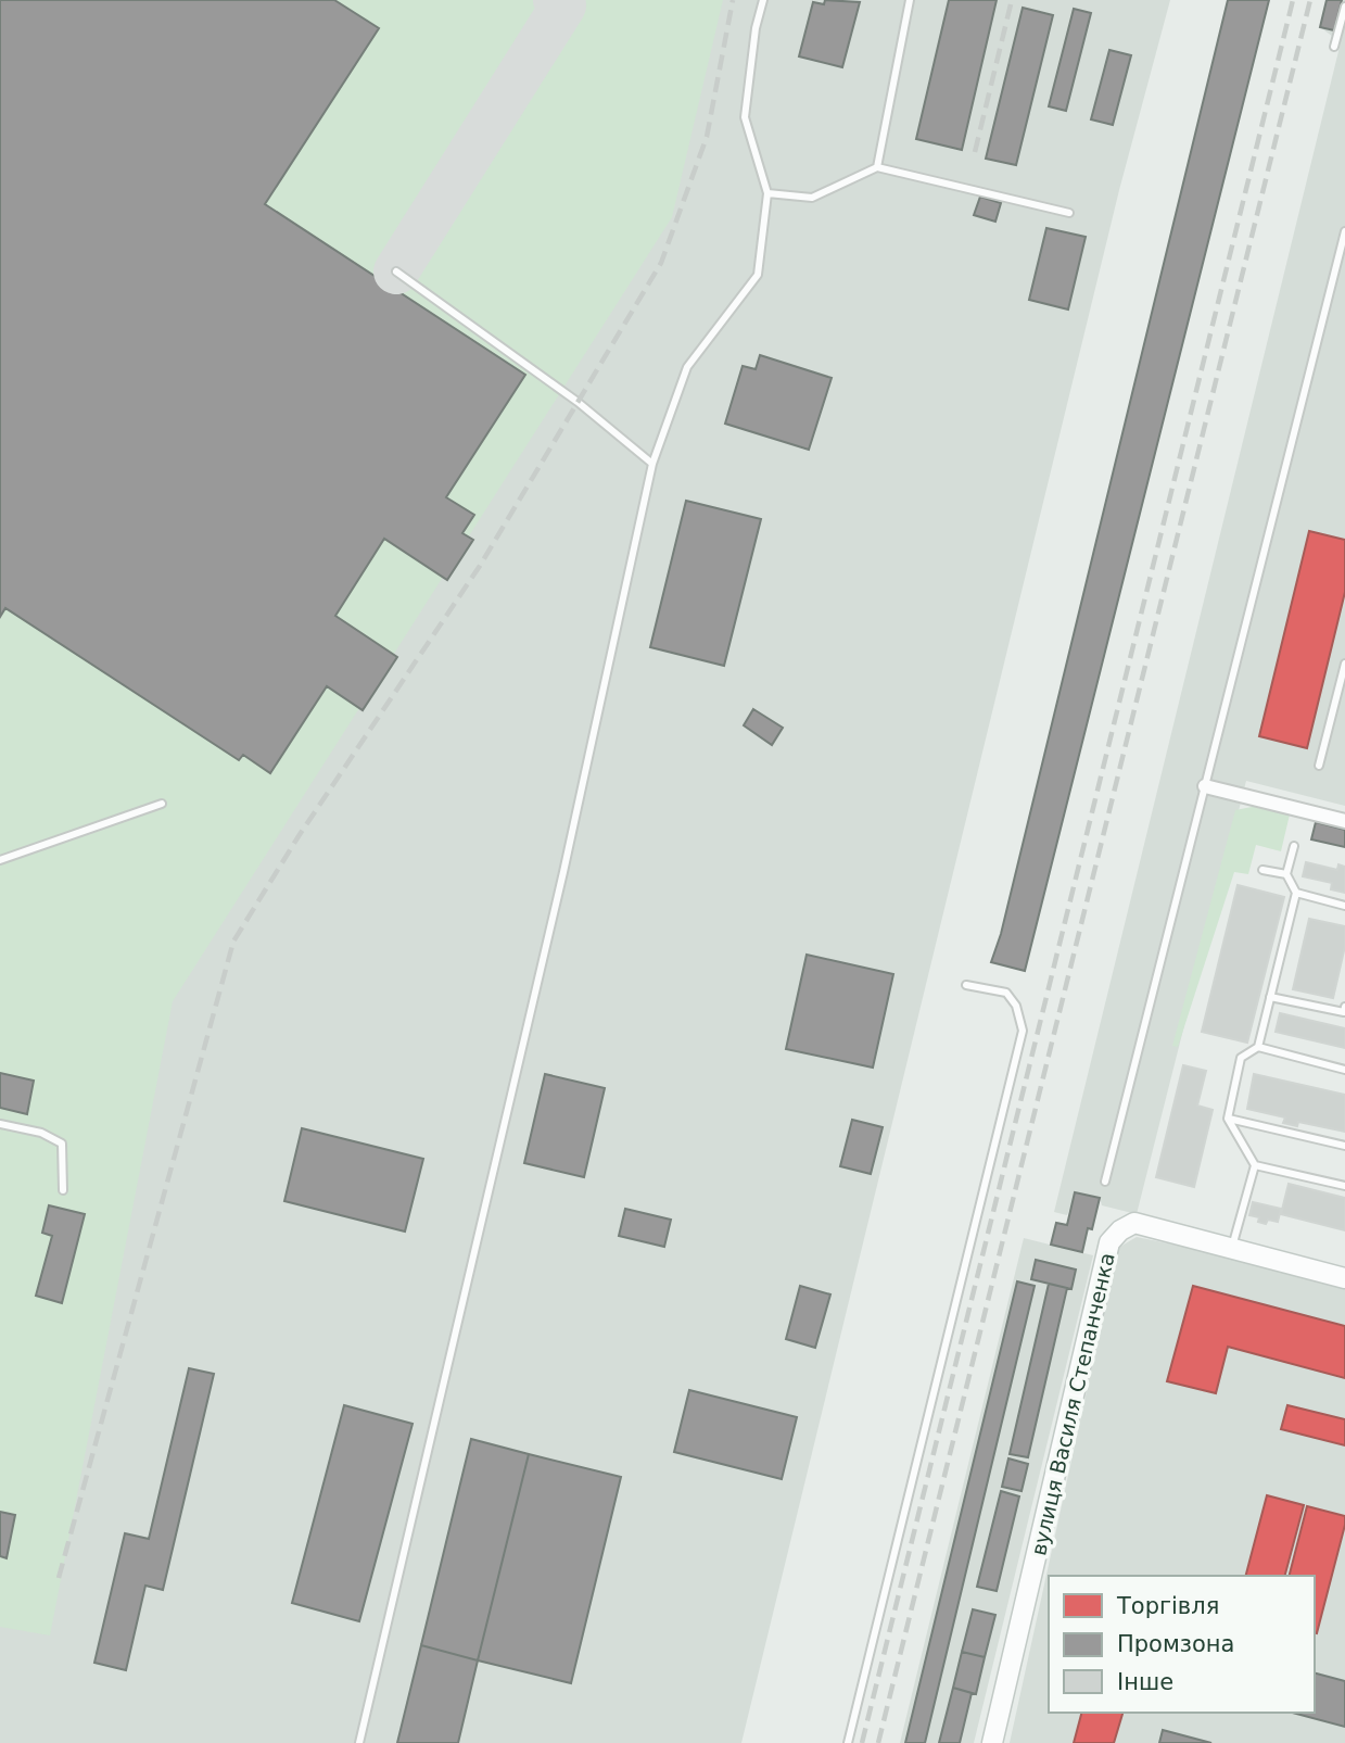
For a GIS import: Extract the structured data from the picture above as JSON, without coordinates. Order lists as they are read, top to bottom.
{
  "streets": {
    "street": ["вулиця Василя Степанченка"]
  },
  "legend": ["Торгівля", "Промзона", "Інше"]
}
